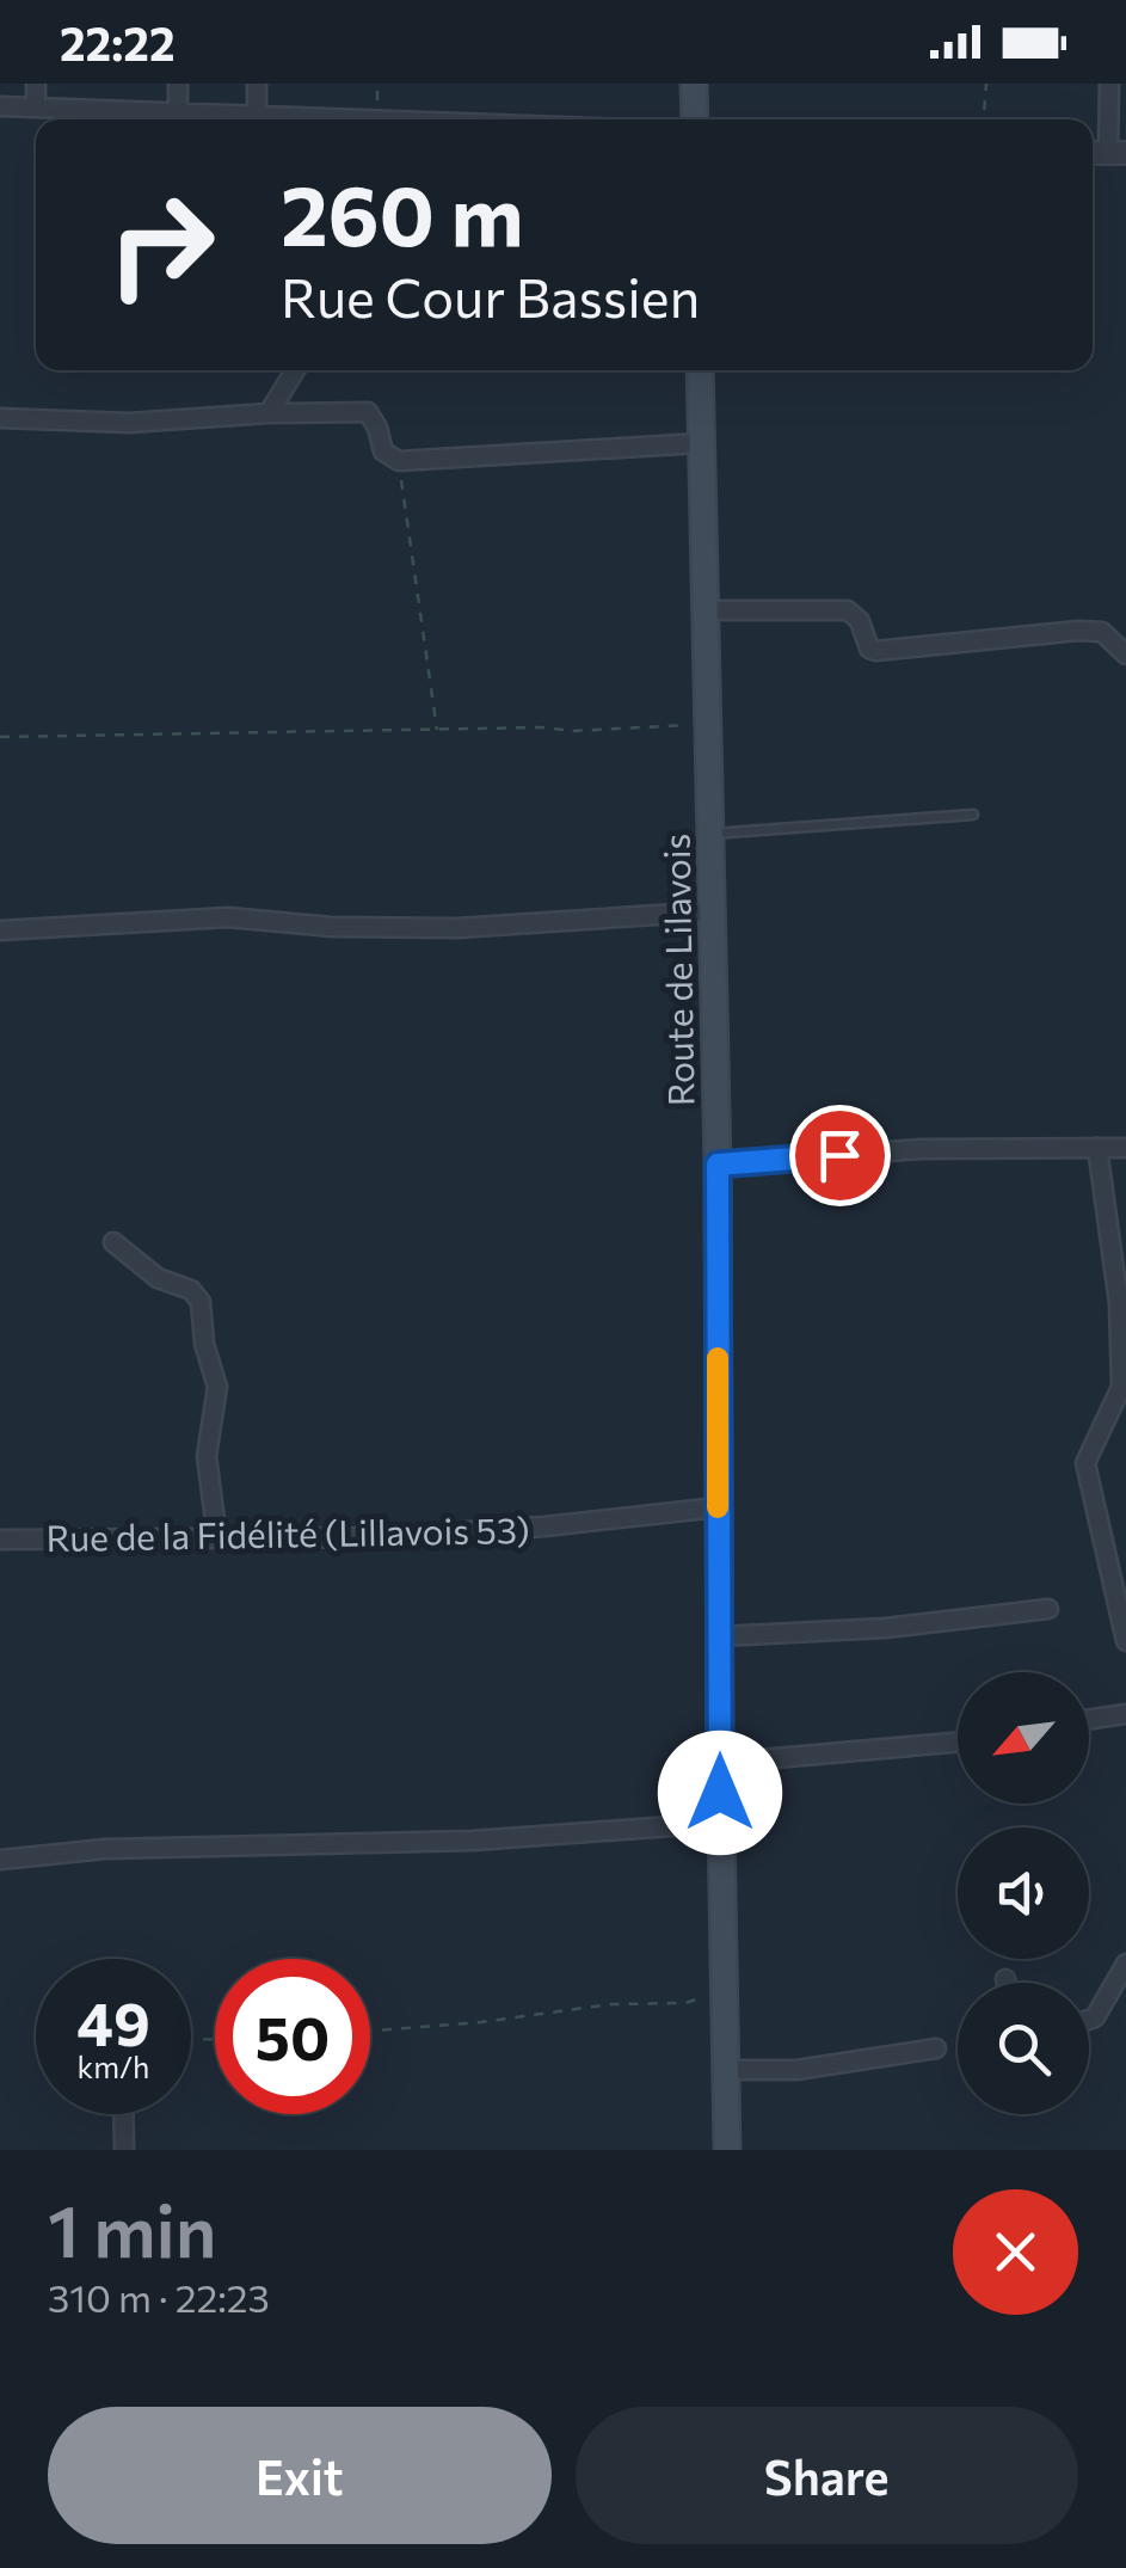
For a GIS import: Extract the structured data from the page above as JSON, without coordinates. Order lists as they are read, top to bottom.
{
  "streets": {
    "main road": ["Route de Lilavois"],
    "street": ["Rue de la Fidélité (Lillavois 53)"]
  },
  "crossings": [
    ["Route de Lilavois", "Rue de la Fidélité (Lillavois 53)"]
  ],
  "north": "bottom left",
  "page": {
    "status": "22:22",
    "turn": ["260 m", "Rue Cour Bassien"],
    "speed": "49 km/h",
    "limit": "50",
    "heading": ["1 min", "310 m · 22:23"],
    "buttons": ["Exit", "Share"]
  }
}
